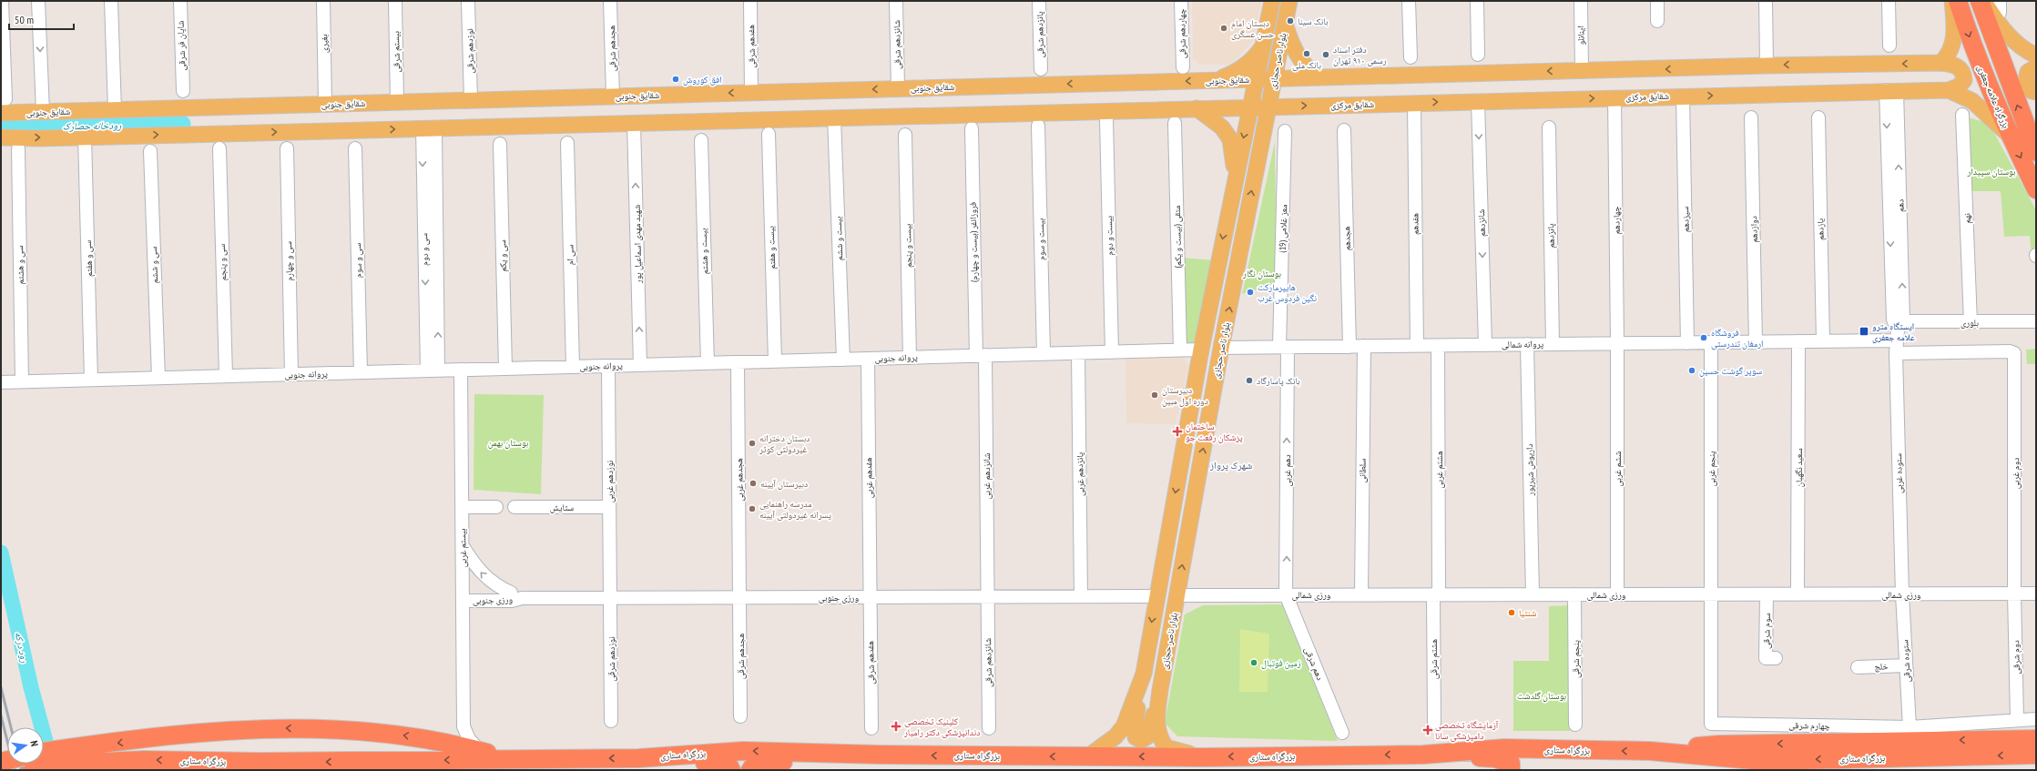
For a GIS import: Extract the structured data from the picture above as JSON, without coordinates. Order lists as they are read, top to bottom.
{
  "streets": {
    "highway": ["بزرگراه علامه جعفری", "بزرگراه ستاری"],
    "main road": ["بلوار ناصر حجازی", "شقایق جنوبی", "شقایق مرکزی"],
    "street": [
      "چهاردهم شرقی",
      "پانزدهم شرقی",
      "اینانلو",
      "بغیری",
      "شانزدهم شرقی",
      "شایان فر شرقی",
      "هفدهم شرقی",
      "هجدهم شرقی",
      "نوزدهم شرقی",
      "بیستم شرقی",
      "دهم",
      "نهم",
      "سیزدهم",
      "چهاردهم",
      "شانزدهم",
      "هفدهم",
      "معز غلامی (19)",
      "دوازدهم",
      "یازدهم",
      "بیست و دوم",
      "پانزدهم",
      "متقی (بیست و یکم)",
      "بیست و ششم",
      "هجدهم",
      "بیست و سوم",
      "فروزانفر (بیست و چهارم)",
      "شهید مهدی اسماعیل پور",
      "بیست و پنجم",
      "بیست و هفتم",
      "سی و دوم",
      "بیست و هشتم",
      "سی ام",
      "سی و یکم",
      "سی و هفتم",
      "سی و سوم",
      "سی و چهارم",
      "سی و پنجم",
      "سی و هشتم",
      "سی و ششم",
      "بلوری",
      "پروانه شمالی",
      "پروانه جنوبی",
      "سعید نگهبان",
      "ششم غربی",
      "پنجم غربی",
      "هشتم غربی",
      "داریوش شیرپور",
      "دهم غربی",
      "سلطانی",
      "ستوده غربی",
      "دوم غربی",
      "پانزدهم غربی",
      "شانزدهم غربی",
      "هفدهم غربی",
      "هجدهم غربی",
      "نوزدهم غربی",
      "ستایش",
      "بیستم غربی",
      "ورزی شمالی",
      "ورزی جنوبی",
      "سوم شرقی",
      "دوم شرقی",
      "هشتم شرقی",
      "پنجم شرقی",
      "ستوده شرقی",
      "دهم شرقی",
      "خلج",
      "چهارم شرقی"
    ]
  },
  "crossings": [
    ["بغیری", "شقایق جنوبی"],
    ["شانزدهم شرقی", "شقایق جنوبی"],
    ["شانزدهم شرقی", "شانزدهم غربی"],
    ["شانزدهم شرقی", "ورزی جنوبی"],
    ["هفدهم شرقی", "شقایق جنوبی"],
    ["هفدهم شرقی", "هفدهم غربی"],
    ["هفدهم شرقی", "ورزی جنوبی"],
    ["هجدهم شرقی", "شقایق جنوبی"],
    ["هجدهم شرقی", "هجدهم غربی"],
    ["هجدهم شرقی", "ورزی جنوبی"],
    ["نوزدهم شرقی", "شقایق جنوبی"],
    ["نوزدهم شرقی", "نوزدهم غربی"],
    ["نوزدهم شرقی", "ورزی جنوبی"],
    ["بیستم شرقی", "شقایق جنوبی"],
    ["بلوار ناصر حجازی", "شقایق جنوبی"],
    ["بلوار ناصر حجازی", "شقایق مرکزی"],
    ["بلوار ناصر حجازی", "پروانه شمالی"],
    ["بلوار ناصر حجازی", "پروانه جنوبی"],
    ["بلوار ناصر حجازی", "ورزی شمالی"],
    ["بلوار ناصر حجازی", "ورزی جنوبی"],
    ["بلوار ناصر حجازی", "بزرگراه ستاری"],
    ["شقایق مرکزی", "بزرگراه علامه جعفری"],
    ["شقایق مرکزی", "دهم"],
    ["شقایق مرکزی", "سیزدهم"],
    ["شقایق مرکزی", "چهاردهم"],
    ["شقایق مرکزی", "شانزدهم"],
    ["شقایق مرکزی", "هفدهم"],
    ["دهم", "بلوری"],
    ["دهم", "ستوده غربی"],
    ["دهم", "دوم غربی"],
    ["نهم", "بلوری"],
    ["سیزدهم", "پروانه شمالی"],
    ["چهاردهم", "پروانه شمالی"],
    ["چهاردهم", "ششم غربی"],
    ["شانزدهم", "پروانه شمالی"],
    ["هفدهم", "پروانه شمالی"],
    ["معز غلامی (19)", "پروانه شمالی"],
    ["معز غلامی (19)", "دهم غربی"],
    ["دوازدهم", "پروانه شمالی"],
    ["یازدهم", "بلوری"],
    ["یازدهم", "پروانه شمالی"],
    ["بیست و دوم", "پروانه جنوبی"],
    ["پانزدهم", "پروانه شمالی"],
    ["متقی (بیست و یکم)", "پروانه جنوبی"],
    ["بیست و ششم", "پروانه جنوبی"],
    ["هجدهم", "پروانه شمالی"],
    ["بیست و سوم", "پروانه جنوبی"],
    ["فروزانفر (بیست و چهارم)", "پروانه جنوبی"],
    ["فروزانفر (بیست و چهارم)", "شانزدهم غربی"],
    ["شهید مهدی اسماعیل پور", "پروانه جنوبی"],
    ["بیست و پنجم", "پروانه جنوبی"],
    ["بیست و هفتم", "پروانه جنوبی"],
    ["سی و دوم", "پروانه جنوبی"],
    ["بیست و هشتم", "پروانه جنوبی"],
    ["سی ام", "پروانه جنوبی"],
    ["سی و یکم", "پروانه جنوبی"],
    ["سی و هفتم", "پروانه جنوبی"],
    ["سی و سوم", "پروانه جنوبی"],
    ["سی و چهارم", "پروانه جنوبی"],
    ["سی و پنجم", "پروانه جنوبی"],
    ["سی و هشتم", "پروانه جنوبی"],
    ["سی و ششم", "پروانه جنوبی"],
    ["بلوری", "پروانه شمالی"],
    ["پروانه شمالی", "سعید نگهبان"],
    ["پروانه شمالی", "ششم غربی"],
    ["پروانه شمالی", "پنجم غربی"],
    ["پروانه شمالی", "هشتم غربی"],
    ["پروانه شمالی", "داریوش شیرپور"],
    ["پروانه شمالی", "دهم غربی"],
    ["پروانه شمالی", "سلطانی"],
    ["پروانه جنوبی", "پانزدهم غربی"],
    ["پروانه جنوبی", "شانزدهم غربی"],
    ["پروانه جنوبی", "هفدهم غربی"],
    ["پروانه جنوبی", "هجدهم غربی"],
    ["پروانه جنوبی", "نوزدهم غربی"],
    ["پروانه جنوبی", "بیستم غربی"],
    ["سعید نگهبان", "ورزی شمالی"],
    ["ششم غربی", "ورزی شمالی"],
    ["پنجم غربی", "ورزی شمالی"],
    ["پنجم غربی", "چهارم شرقی"],
    ["هشتم غربی", "ورزی شمالی"],
    ["هشتم غربی", "هشتم شرقی"],
    ["داریوش شیرپور", "ورزی شمالی"],
    ["دهم غربی", "ورزی شمالی"],
    ["دهم غربی", "دهم شرقی"],
    ["سلطانی", "ورزی شمالی"],
    ["ستوده غربی", "دوم غربی"],
    ["ستوده غربی", "ورزی شمالی"],
    ["ستوده غربی", "ستوده شرقی"],
    ["دوم غربی", "ورزی شمالی"],
    ["دوم غربی", "دوم شرقی"],
    ["پانزدهم غربی", "ورزی جنوبی"],
    ["شانزدهم غربی", "ورزی جنوبی"],
    ["هفدهم غربی", "ورزی جنوبی"],
    ["هجدهم غربی", "ورزی جنوبی"],
    ["نوزدهم غربی", "ستایش"],
    ["نوزدهم غربی", "ورزی جنوبی"],
    ["بیستم غربی", "ورزی جنوبی"],
    ["ورزی شمالی", "سوم شرقی"],
    ["ورزی شمالی", "دوم شرقی"],
    ["ورزی شمالی", "هشتم شرقی"],
    ["ورزی شمالی", "پنجم شرقی"],
    ["ورزی شمالی", "ستوده شرقی"],
    ["ورزی شمالی", "دهم شرقی"],
    ["ورزی شمالی", "چهارم شرقی"],
    ["دوم شرقی", "چهارم شرقی"],
    ["ستوده شرقی", "خلج"],
    ["ستوده شرقی", "چهارم شرقی"]
  ],
  "one_way": ["شانزدهم", "شهید مهدی اسماعیل پور", "دهم غربی"],
  "districts": ["شهرک پرواز"],
  "water": ["رودخانه حصارک", "رود درکه"],
  "parks": [
    "بوستان سپیدار",
    "بوستان نگار",
    "بوستان بهمن",
    "بوستان گلدشت"
  ],
  "places": {
    "other": [
      "بانک سینا",
      "دبستان امام حسن عسگری",
      "بانک ملی",
      "دفتر اسناد رسمی ۹۱۰ تهران",
      "افق کوروش",
      "هایپرمارکت نگین فردوس غرب",
      "فروشگاه ارمغان تندرستی",
      "سوپر گوشت حسین",
      "بانک پاسارگاد",
      "دبیرستان دوره اول مبین",
      "دبستان دخترانه غیردولتی کوثر",
      "دبیرستان آیینه",
      "مدرسه راهنمایی پسرانه غیردولتی آیینه",
      "شنتیا",
      "زمین فوتبال"
    ],
    "transit": ["ایستگاه مترو علامه جعفری"],
    "health": ["ساختمان پزشكان رفعت جو", "کلینیک تخصصی دندانپزشکی دکتر رامیار", "آزمایشگاه تخصصی دامپزشکی سانا"]
  },
  "scale_bar": "50 m",
  "north": "right"
}
